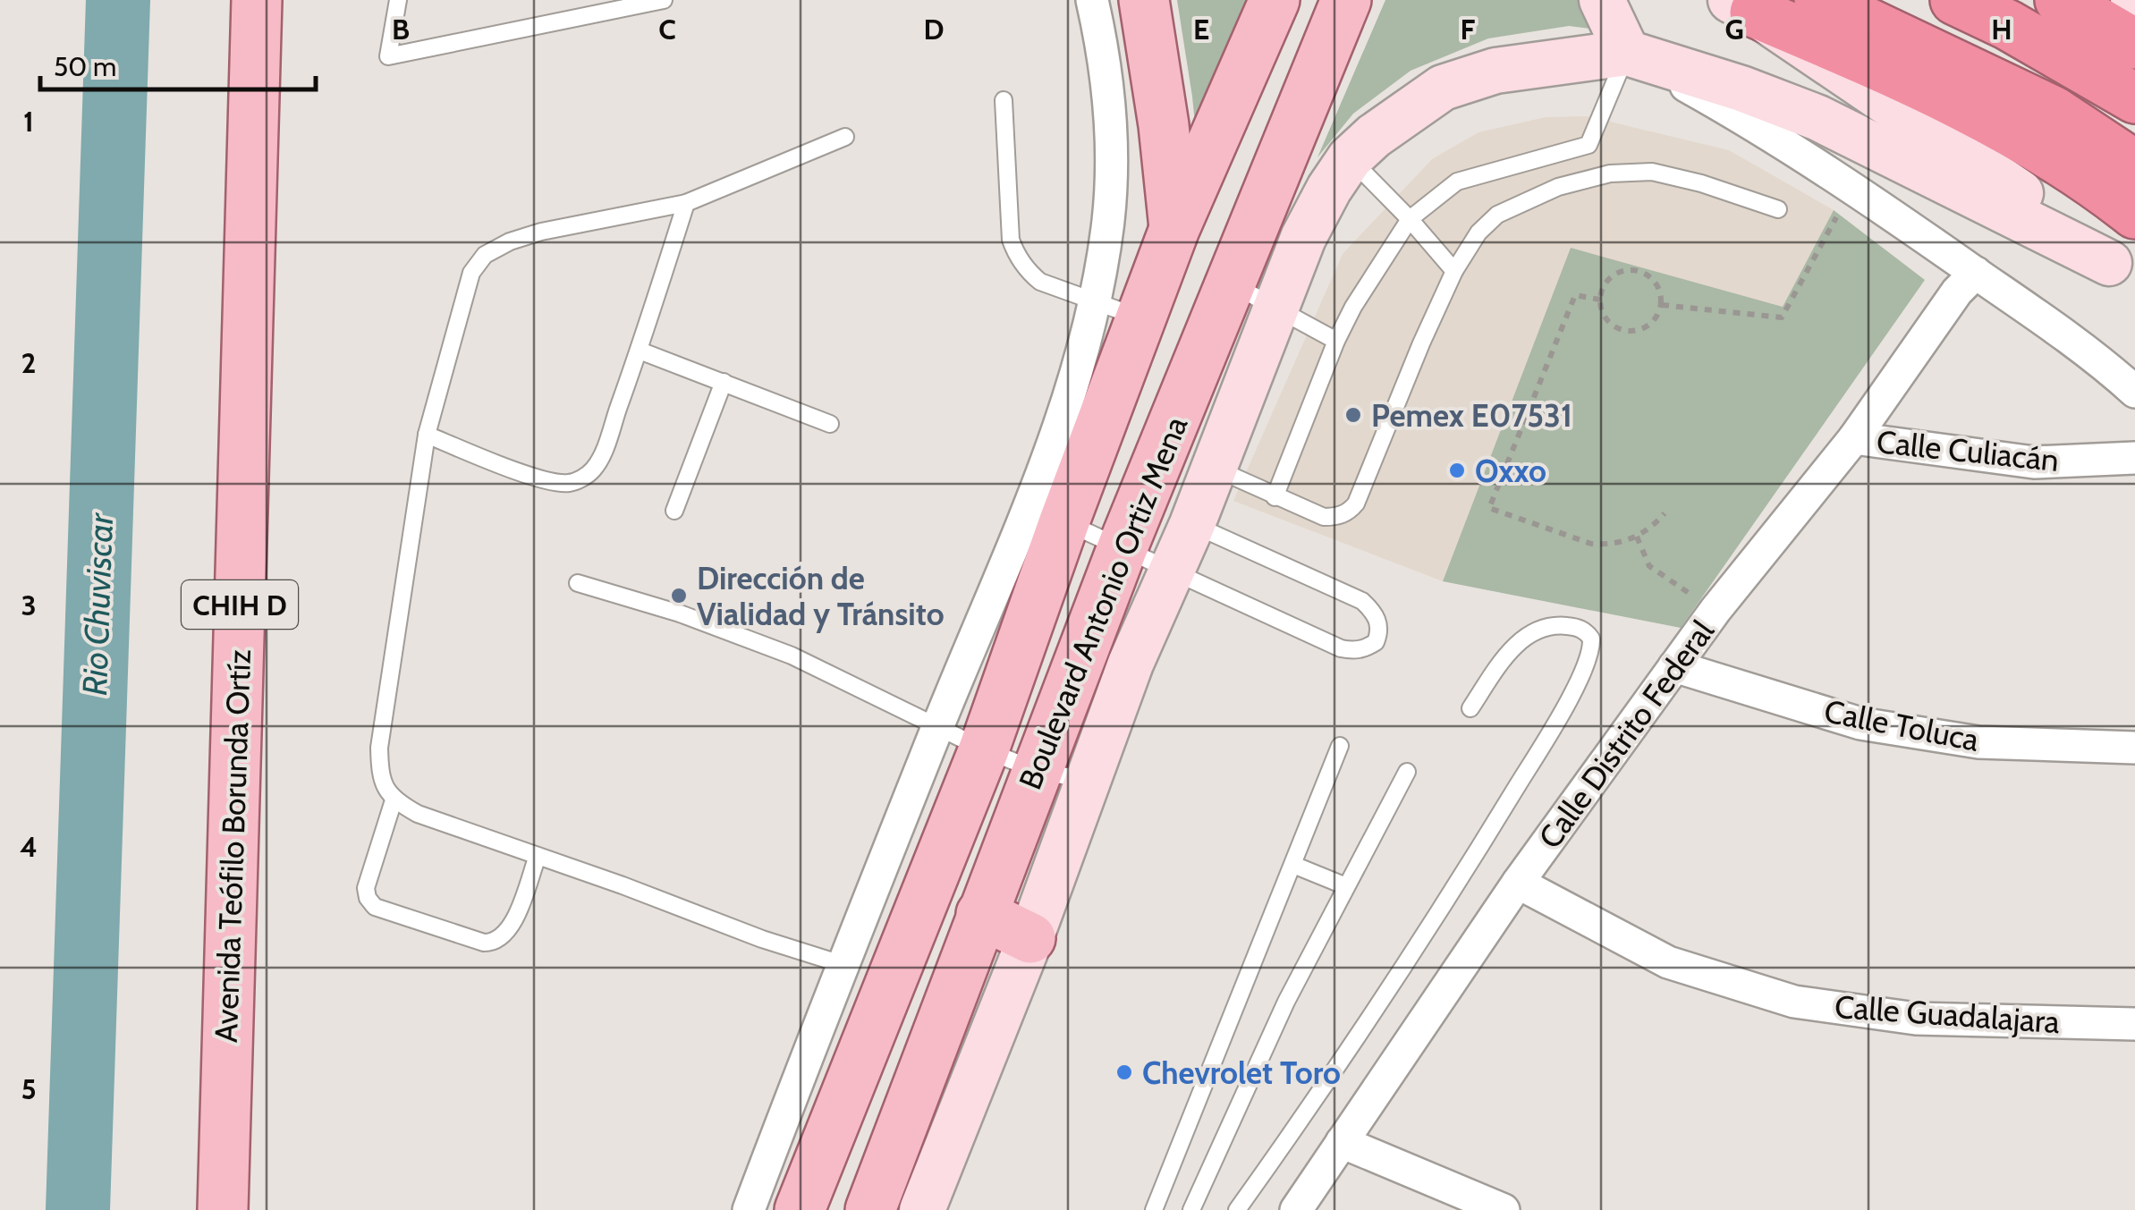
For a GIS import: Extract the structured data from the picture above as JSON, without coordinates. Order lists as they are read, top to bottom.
{
  "streets": {
    "main road": ["Boulevard Antonio Ortiz Mena", "CHIH D", "Avenida Teófilo Borunda Ortíz"],
    "street": [
      "Calle Culiacán",
      "Calle Toluca",
      "Calle Distrito Federal",
      "Calle Guadalajara"
    ]
  },
  "crossings": [
    ["Calle Culiacán", "Calle Distrito Federal"],
    ["Calle Toluca", "Calle Distrito Federal"],
    ["Calle Distrito Federal", "Calle Guadalajara"]
  ],
  "water": ["Rio Chuviscar"],
  "places": [
    "Pemex E07531",
    "Oxxo",
    "Dirección de Vialidad y Tránsito",
    "Chevrolet Toro"
  ],
  "scale_bar": "50 m",
  "grid": {
    "columns": [
      "B",
      "C",
      "D",
      "E",
      "F",
      "G",
      "H"
    ],
    "rows": [
      "1",
      "2",
      "3",
      "4",
      "5"
    ]
  }
}
